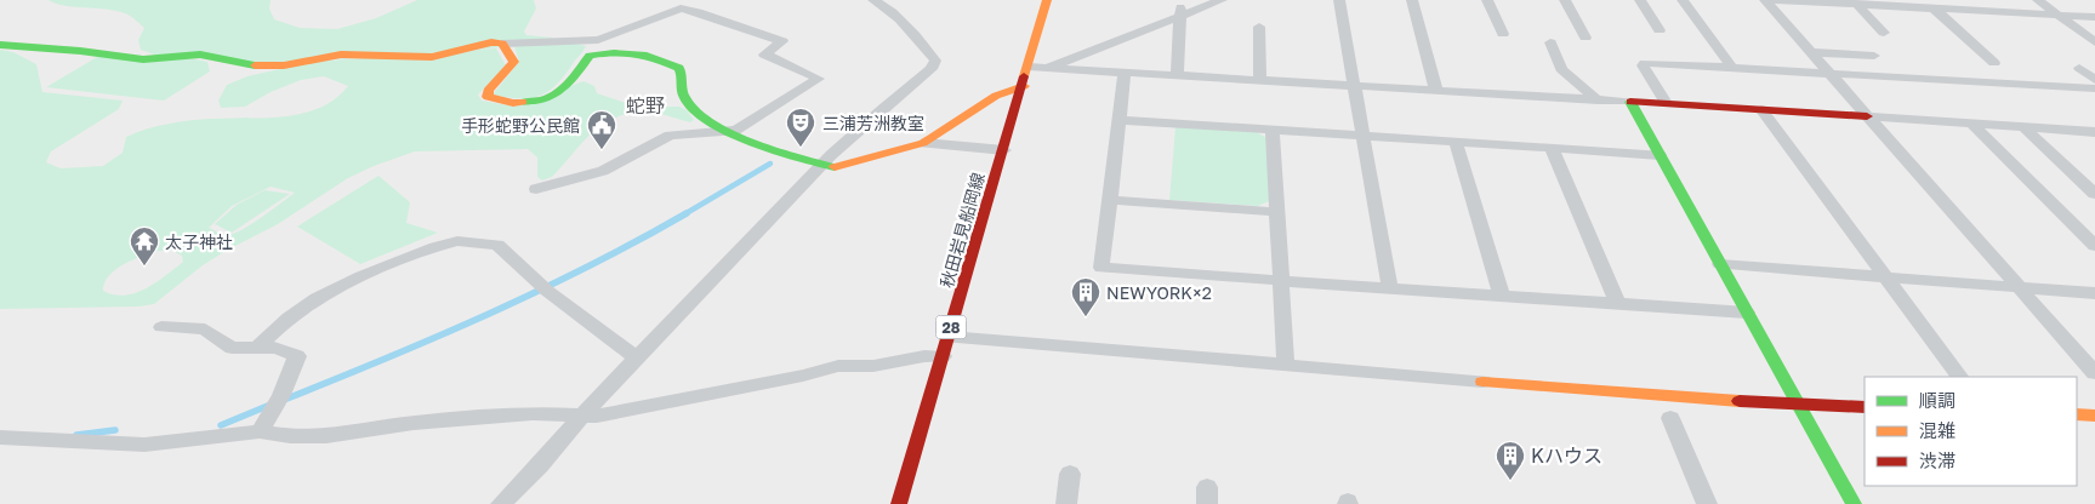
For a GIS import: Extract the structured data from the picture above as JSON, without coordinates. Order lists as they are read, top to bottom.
{
  "streets": {
    "street": ["秋田岩見船岡線", "28"]
  },
  "districts": ["蛇野"],
  "places": {
    "theatre": ["三浦芳洲教室"],
    "public building": ["手形蛇野公民館"],
    "temple": ["太子神社"],
    "building": ["NEWYORK×2", "Kハウス"]
  },
  "legend": ["順調", "混雑", "渋滞"]
}
